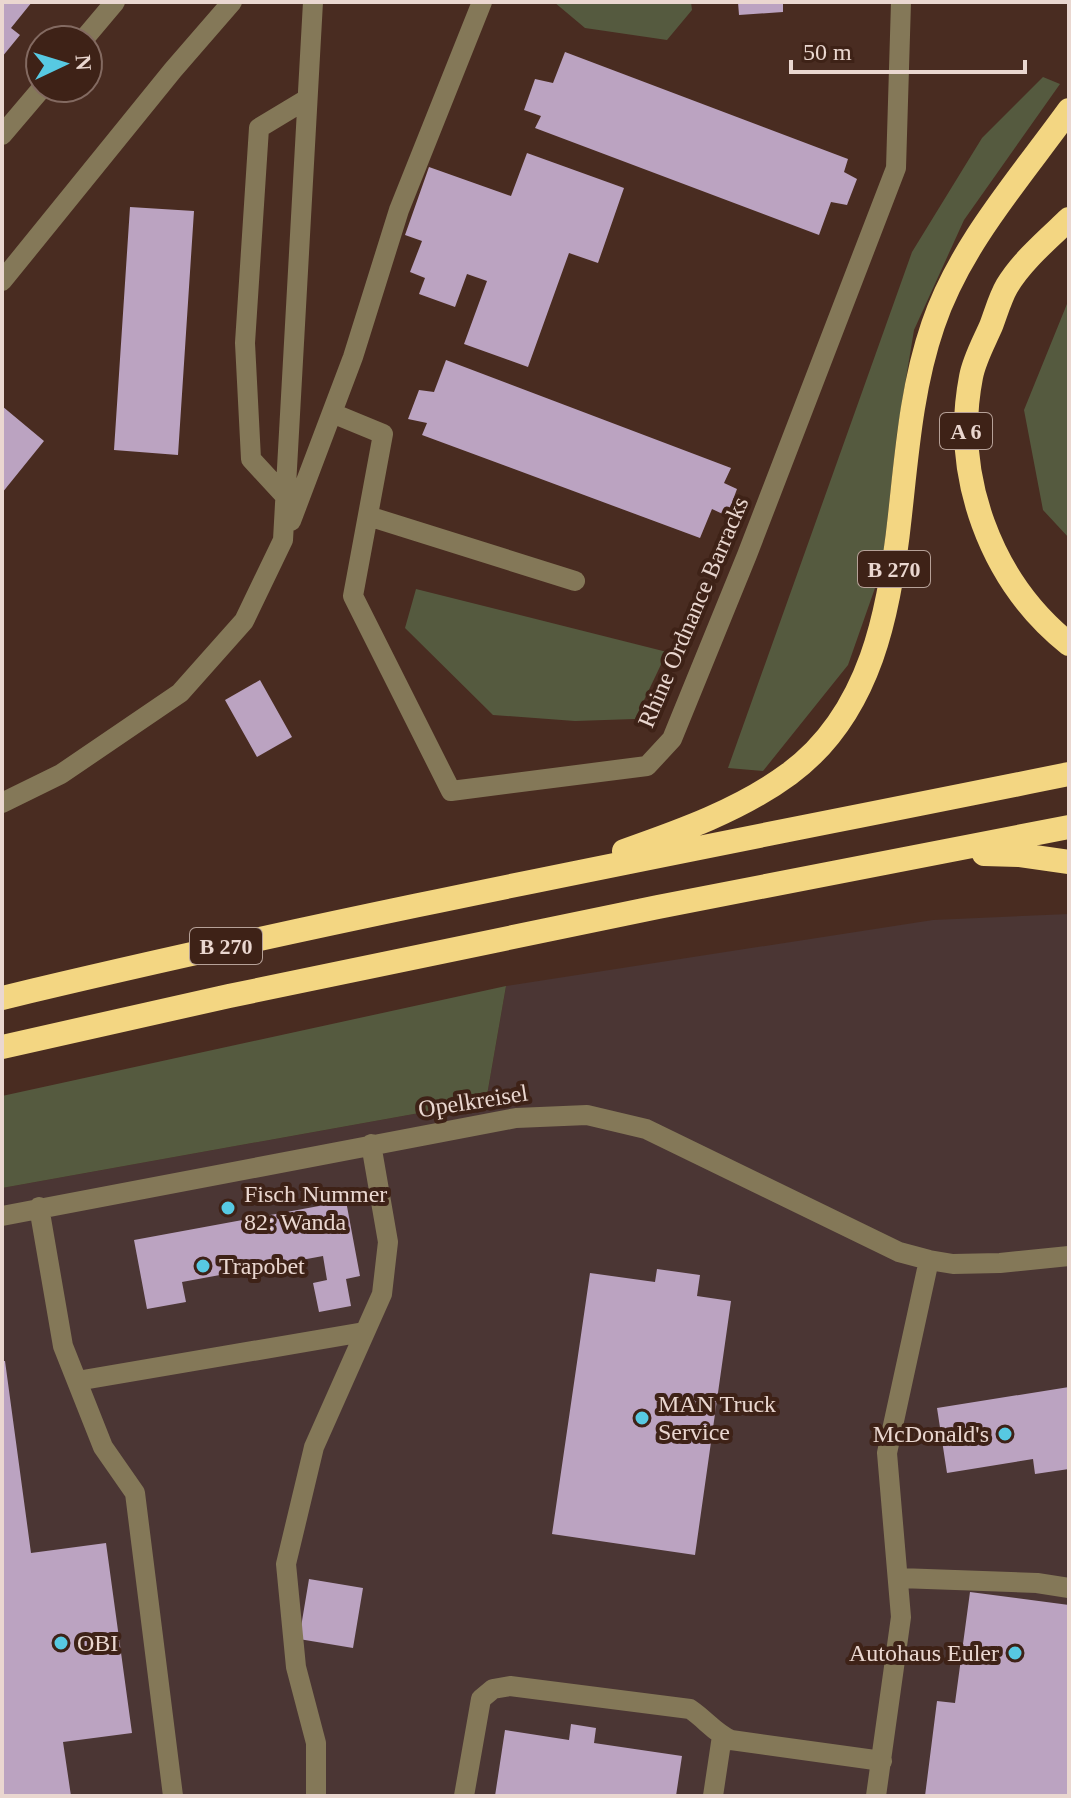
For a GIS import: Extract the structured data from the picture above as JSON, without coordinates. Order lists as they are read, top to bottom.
{
  "streets": {
    "highway": ["A 6", "B 270"],
    "street": ["Rhine Ordnance Barracks", "Opelkreisel"]
  },
  "places": [
    "Fisch Nummer 82: Wanda",
    "Trapobet",
    "MAN Truck Service",
    "McDonald's",
    "OBI",
    "Autohaus Euler"
  ],
  "scale_bar": "50 m",
  "north": "right"
}
